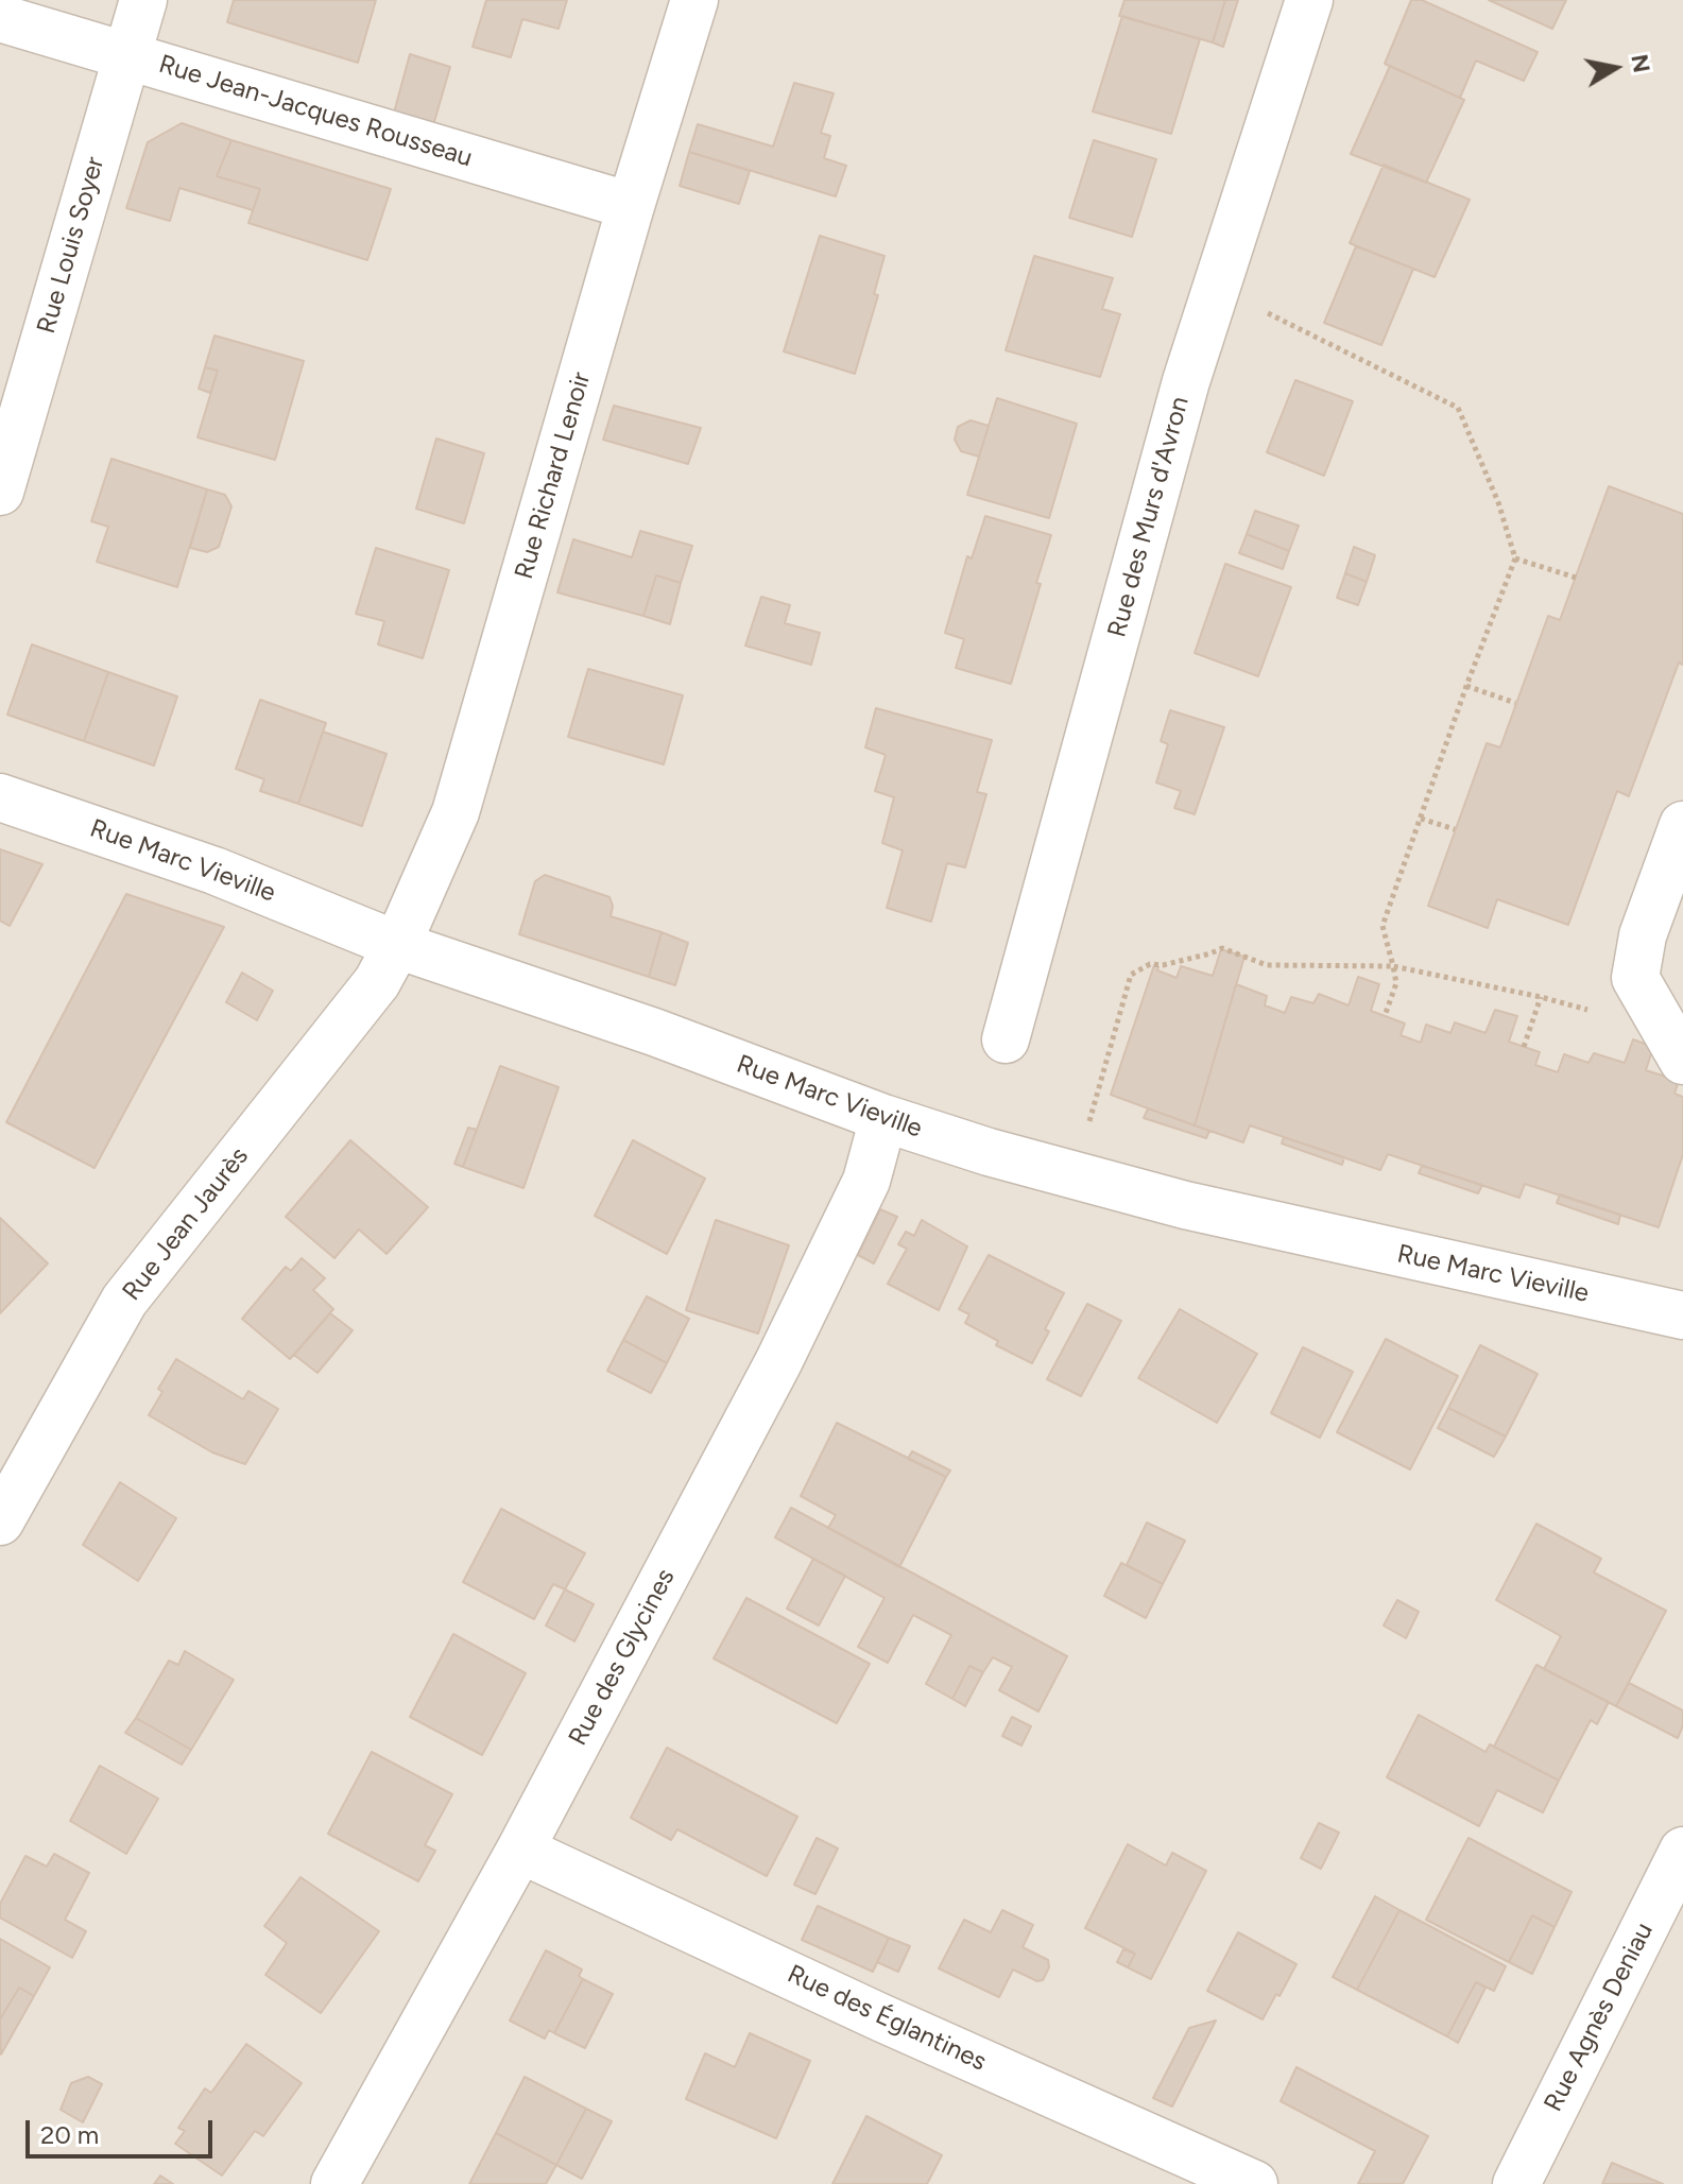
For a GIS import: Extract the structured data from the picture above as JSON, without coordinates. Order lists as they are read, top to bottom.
{
  "streets": {
    "street": [
      "Rue Jean-Jacques Rousseau",
      "Rue Louis Soyer",
      "Rue Richard Lenoir",
      "Rue des Murs d'Avron",
      "Rue Marc Vieville",
      "Rue Jean Jaurès",
      "Rue des Glycines",
      "Rue Agnès Deniau",
      "Rue des Églantines"
    ]
  },
  "crossings": [
    ["Rue Jean-Jacques Rousseau", "Rue Louis Soyer"],
    ["Rue Jean-Jacques Rousseau", "Rue Richard Lenoir"],
    ["Rue Richard Lenoir", "Rue Marc Vieville"],
    ["Rue Richard Lenoir", "Rue Jean Jaurès"],
    ["Rue Marc Vieville", "Rue Jean Jaurès"],
    ["Rue Marc Vieville", "Rue des Glycines"],
    ["Rue des Glycines", "Rue des Églantines"]
  ],
  "scale_bar": "20 m",
  "north": "right"
}
